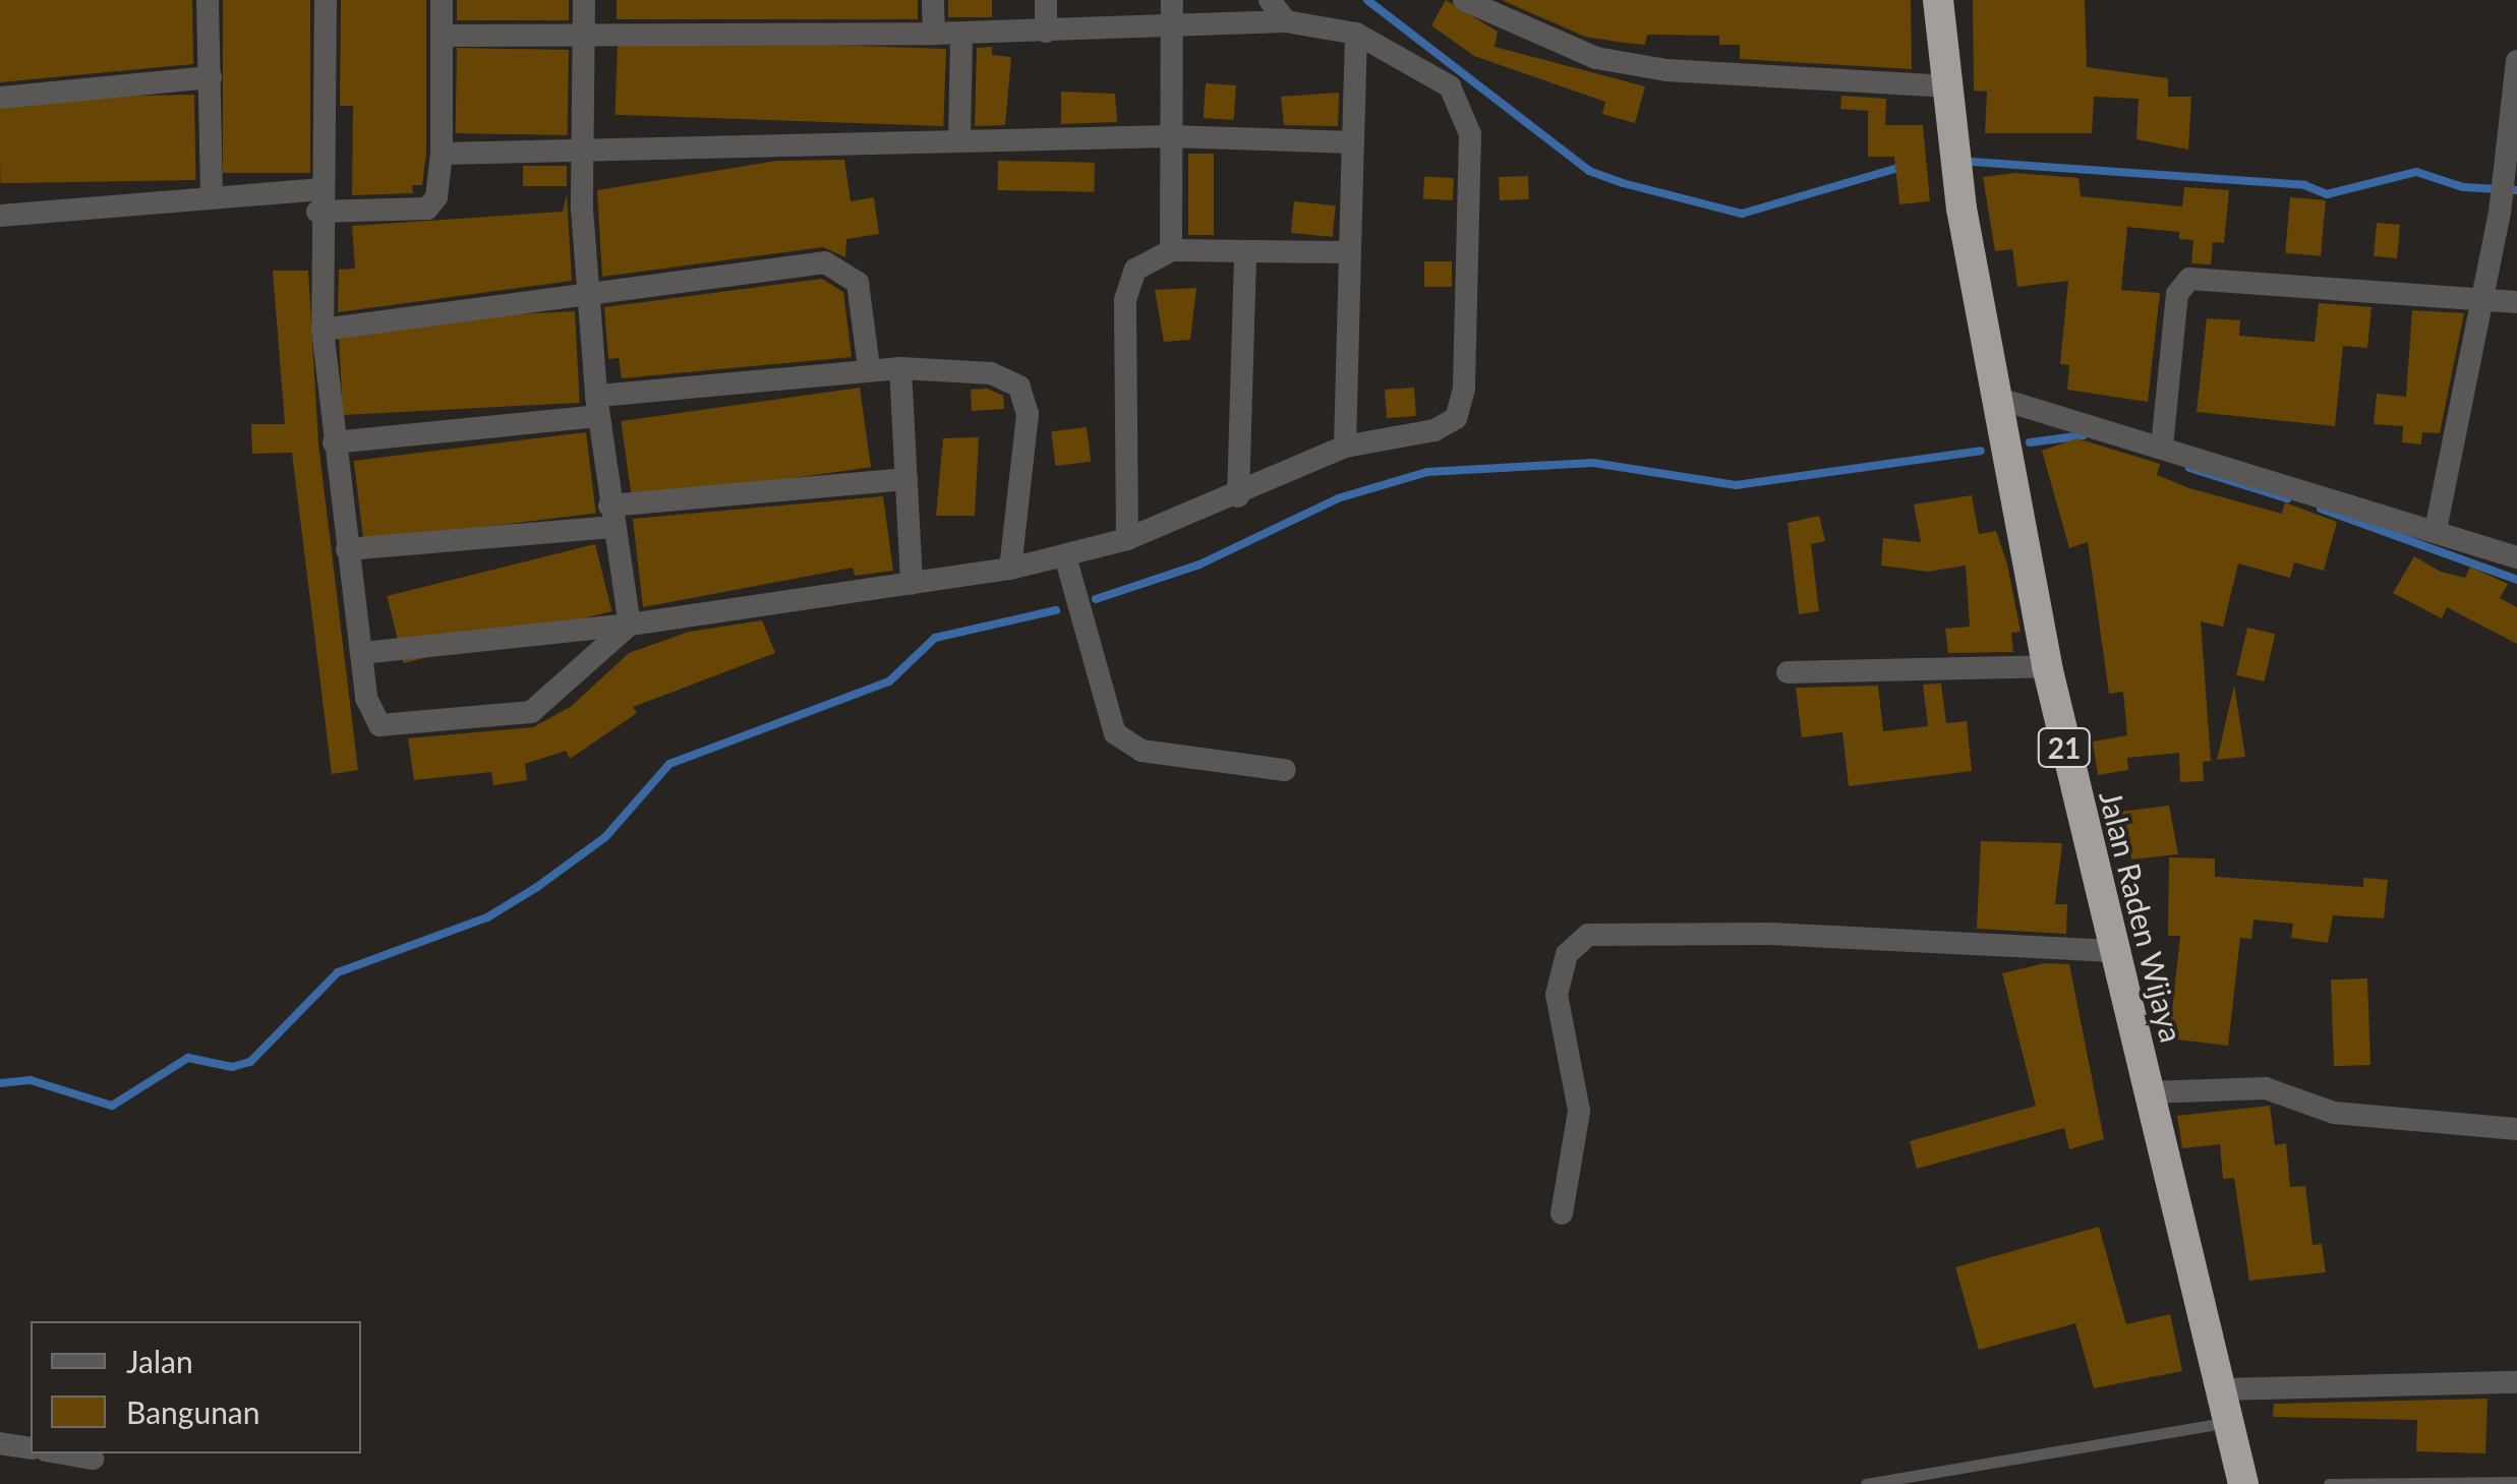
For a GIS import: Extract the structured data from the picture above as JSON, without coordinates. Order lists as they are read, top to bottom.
{
  "streets": {
    "highway": ["21", "Jalan Raden Wijaya"]
  },
  "legend": ["Jalan", "Bangunan"]
}
